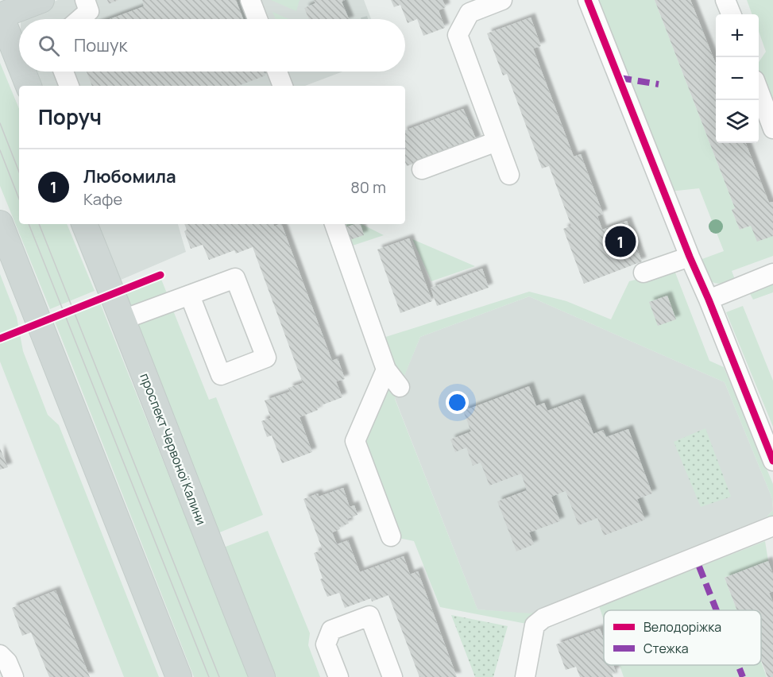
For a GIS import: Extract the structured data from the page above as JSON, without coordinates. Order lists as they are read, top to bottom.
{
  "streets": {
    "main road": ["проспект Червоної Калини"]
  },
  "legend": ["Велодоріжка", "Стежка"],
  "page": {
    "map_buttons": ["+", "−"],
    "search": "Пошук",
    "heading": "Поруч",
    "list": [
      {
        "mark": "1",
        "name": "Любомила",
        "note": "Кафе",
        "value": "80 m"
      }
    ],
    "pins": "1"
  }
}
